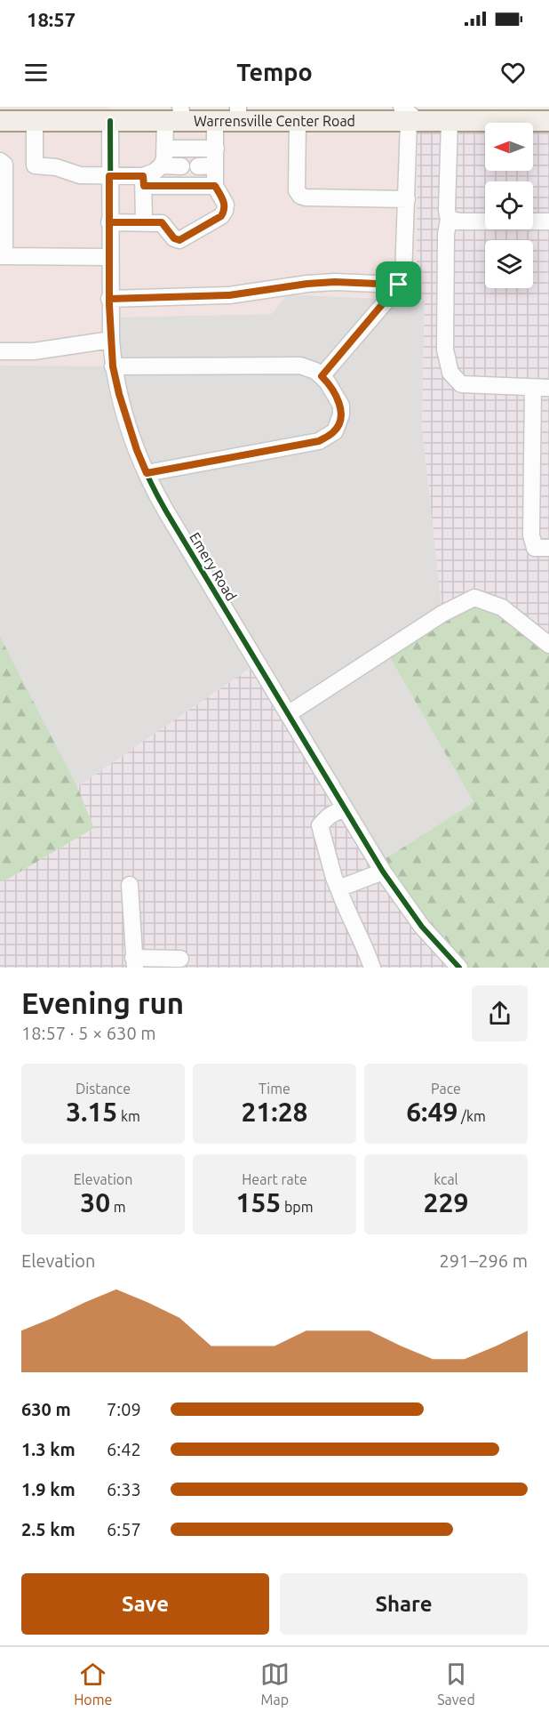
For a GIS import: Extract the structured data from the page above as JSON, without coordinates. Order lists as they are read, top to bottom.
{
  "streets": {
    "main road": ["Warrensville Center Road"],
    "street": ["Emery Road"]
  },
  "crossings": [
    ["Warrensville Center Road", "Emery Road"]
  ],
  "north": "left",
  "page": {
    "status": "18:57",
    "header": "Tempo",
    "heading": ["Evening run", "18:57 · 5 × 630 m"],
    "stats": [
      ["Distance", "3.15 km"],
      ["Time", "21:28"],
      ["Pace", "6:49 /km"],
      ["Elevation", "30 m"],
      ["Heart rate", "155 bpm"],
      ["kcal", "229"]
    ],
    "chart": ["Elevation", "291–296 m"],
    "list": [
      {
        "name": "630 m",
        "note": "7:09"
      },
      {
        "name": "1.3 km",
        "note": "6:42"
      },
      {
        "name": "1.9 km",
        "note": "6:33"
      },
      {
        "name": "2.5 km",
        "note": "6:57"
      }
    ],
    "buttons": ["Save", "Share"],
    "tabs": ["Home", "Map", "Saved"]
  }
}
